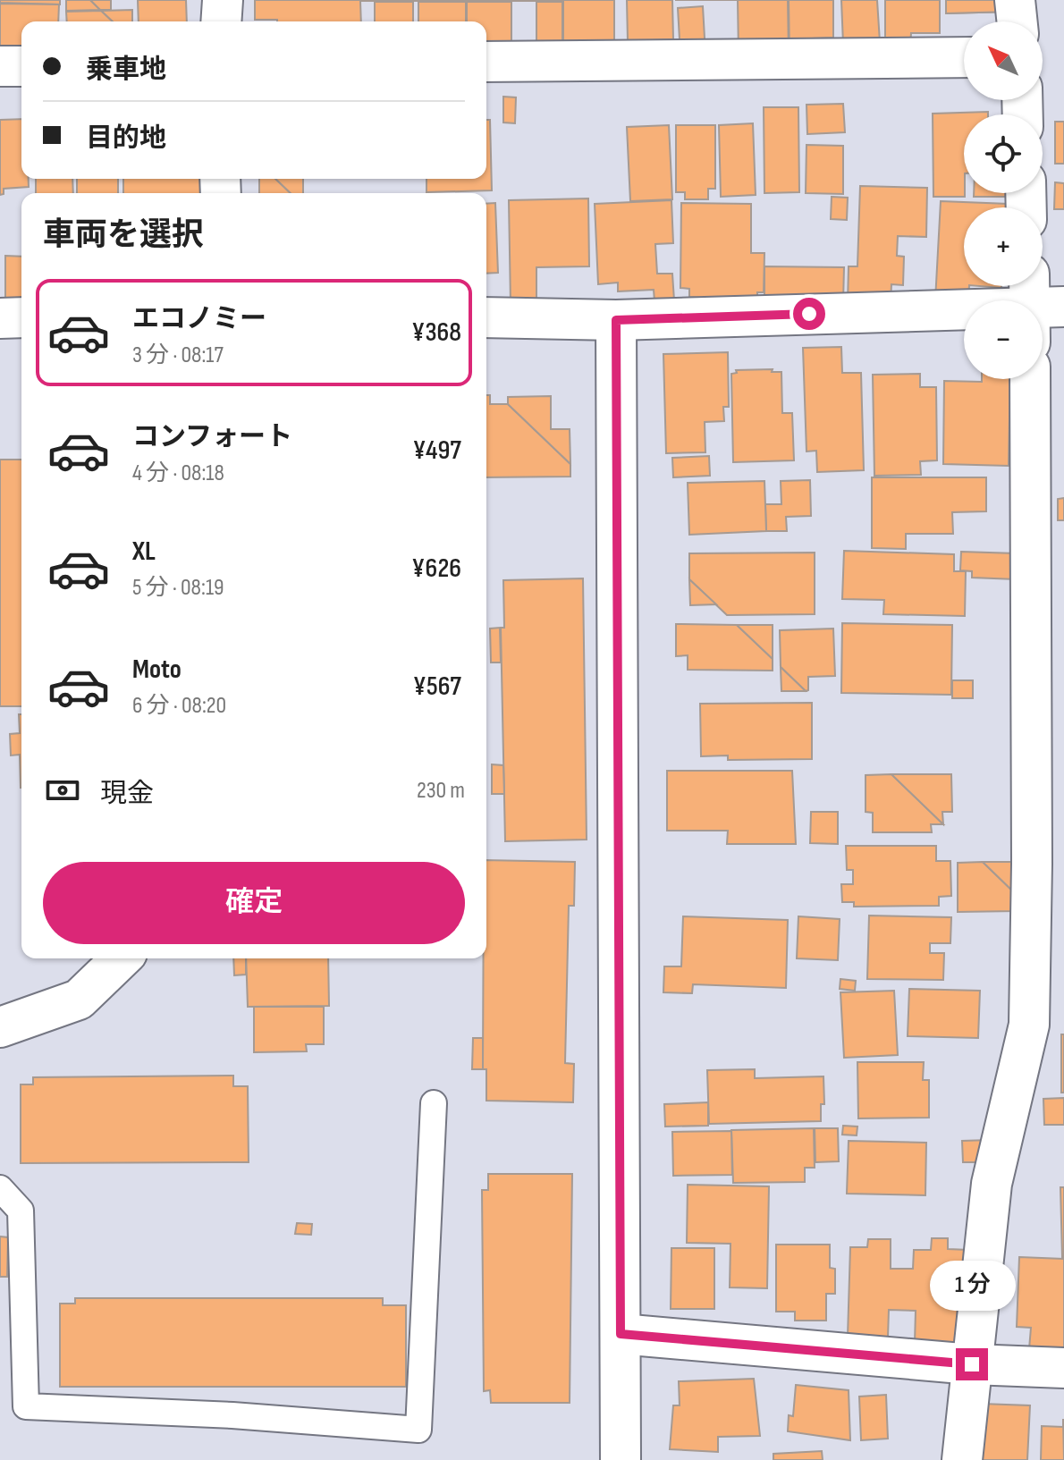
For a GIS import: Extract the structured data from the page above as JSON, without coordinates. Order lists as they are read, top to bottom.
{
  "north": "top left",
  "page": {
    "map_buttons": ["+", "−"],
    "banner": ["乗車地", "目的地"],
    "heading": "車両を選択",
    "list": [
      {
        "name": "エコノミー",
        "note": "3 分 · 08:17",
        "value": "¥368"
      },
      {
        "name": "コンフォート",
        "note": "4 分 · 08:18",
        "value": "¥497"
      },
      {
        "name": "XL",
        "note": "5 分 · 08:19",
        "value": "¥626"
      },
      {
        "name": "Moto",
        "note": "6 分 · 08:20",
        "value": "¥567"
      }
    ],
    "pay": ["現金", "230 m"],
    "buttons": "確定",
    "bubble": "1 分"
  }
}
